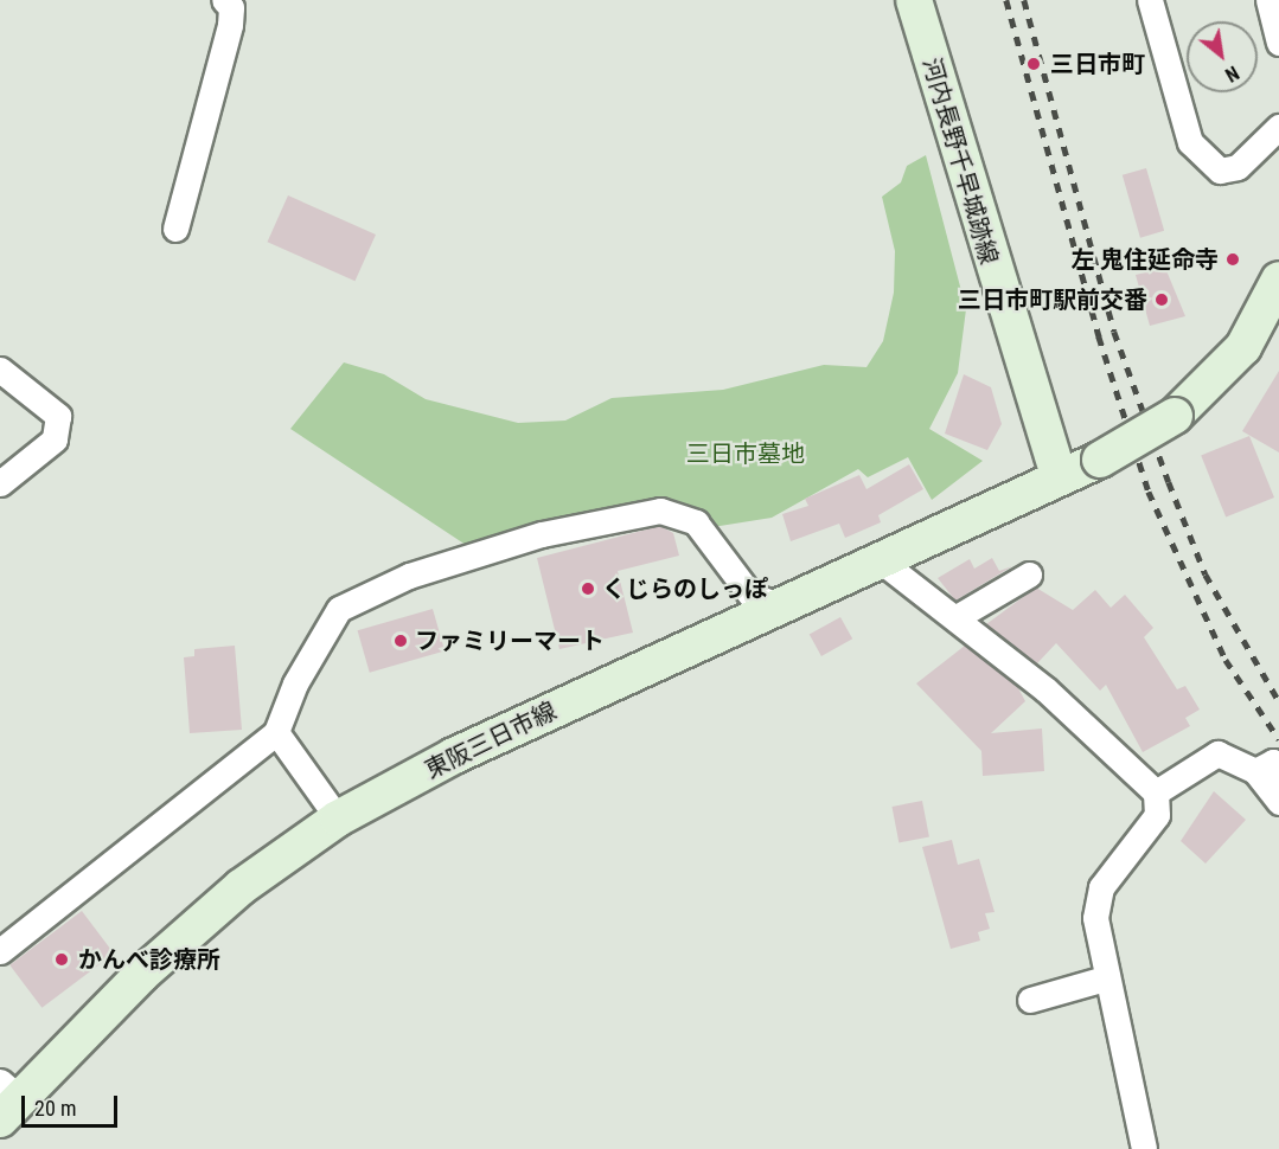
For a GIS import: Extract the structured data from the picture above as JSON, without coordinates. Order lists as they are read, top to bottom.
{
  "streets": {
    "main road": ["河内長野千早城跡線", "東阪三日市線"]
  },
  "crossings": [
    ["河内長野千早城跡線", "東阪三日市線"]
  ],
  "parks": ["三日市墓地"],
  "places": [
    "三日市町",
    "左 鬼住延命寺",
    "三日市町駅前交番",
    "くじらのしっぽ",
    "ファミリーマート",
    "かんべ診療所"
  ],
  "scale_bar": "20 m",
  "north": "bottom right"
}
